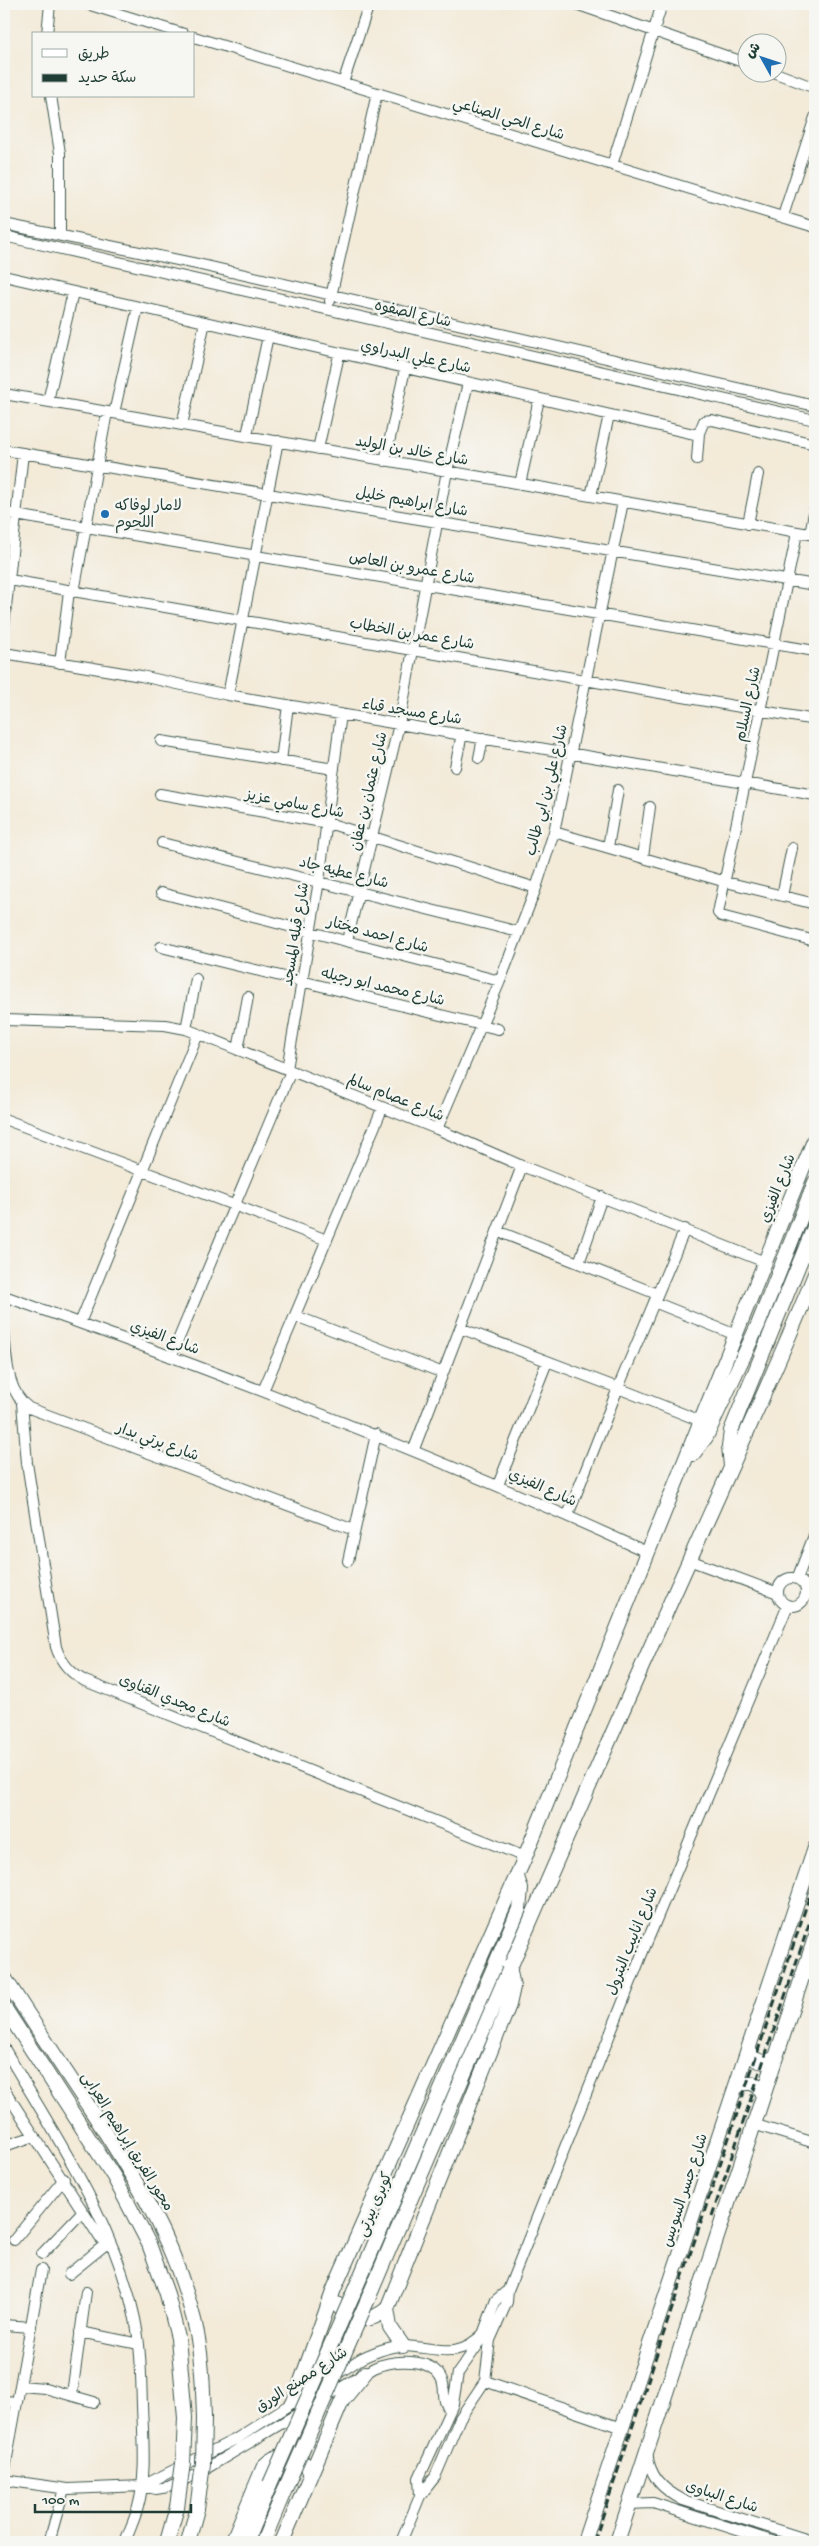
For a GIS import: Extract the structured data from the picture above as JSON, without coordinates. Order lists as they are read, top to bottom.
{
  "streets": {
    "main road": [
      "شارع الفيزي",
      "محور الفريق إبراهيم العرابى",
      "شارع جسر السويس",
      "كوبرى بيرتى"
    ],
    "street": [
      "شارع الحي الصناعي",
      "شارع الصفوه",
      "شارع علي البدراوي",
      "شارع خالد بن الوليد",
      "شارع ابراهيم خليل",
      "شارع عمرو بن العاص",
      "شارع عمر بن الخطاب",
      "شارع السلام",
      "شارع مسجد قباء",
      "شارع علي بن ابي طالب",
      "شارع عثمان بن عفان",
      "شارع سامي عزيز",
      "شارع عطيه جاد",
      "شارع قبله المسجد",
      "شارع احمد مختار",
      "شارع محمد ابو رجيله",
      "شارع عصام سالم",
      "شارع برتي بدار",
      "شارع مجدي القناوى",
      "شارع انابيب البترول",
      "شارع مصنع الورق",
      "شارع البباوى"
    ]
  },
  "crossings": [
    ["شارع علي البدراوي", "شارع عثمان بن عفان"],
    ["شارع خالد بن الوليد", "شارع السلام"],
    ["شارع خالد بن الوليد", "شارع علي بن ابي طالب"],
    ["شارع خالد بن الوليد", "شارع عثمان بن عفان"],
    ["شارع ابراهيم خليل", "شارع السلام"],
    ["شارع ابراهيم خليل", "شارع علي بن ابي طالب"],
    ["شارع ابراهيم خليل", "شارع عثمان بن عفان"],
    ["شارع عمرو بن العاص", "شارع السلام"],
    ["شارع عمرو بن العاص", "شارع علي بن ابي طالب"],
    ["شارع عمرو بن العاص", "شارع عثمان بن عفان"],
    ["شارع عمر بن الخطاب", "شارع السلام"],
    ["شارع عمر بن الخطاب", "شارع علي بن ابي طالب"],
    ["شارع عمر بن الخطاب", "شارع عثمان بن عفان"],
    ["شارع السلام", "شارع مسجد قباء"],
    ["شارع مسجد قباء", "شارع علي بن ابي طالب"],
    ["شارع مسجد قباء", "شارع عثمان بن عفان"],
    ["شارع مسجد قباء", "شارع قبله المسجد"],
    ["شارع علي بن ابي طالب", "شارع سامي عزيز"],
    ["شارع علي بن ابي طالب", "شارع عطيه جاد"],
    ["شارع علي بن ابي طالب", "شارع احمد مختار"],
    ["شارع علي بن ابي طالب", "شارع محمد ابو رجيله"],
    ["شارع علي بن ابي طالب", "شارع عصام سالم"],
    ["شارع عثمان بن عفان", "شارع سامي عزيز"],
    ["شارع عثمان بن عفان", "شارع عطيه جاد"],
    ["شارع عثمان بن عفان", "شارع احمد مختار"],
    ["شارع سامي عزيز", "شارع قبله المسجد"],
    ["شارع عطيه جاد", "شارع قبله المسجد"],
    ["شارع قبله المسجد", "شارع احمد مختار"],
    ["شارع قبله المسجد", "شارع محمد ابو رجيله"],
    ["شارع قبله المسجد", "شارع عصام سالم"],
    ["شارع قبله المسجد", "شارع الفيزي"],
    ["شارع عصام سالم", "شارع الفيزي"],
    ["شارع برتي بدار", "شارع مجدي القناوى"]
  ],
  "places": ["لامار لوفاكه اللحوم"],
  "legend": ["طريق", "سكة حديد"],
  "scale_bar": "100 m",
  "north": "top left"
}
